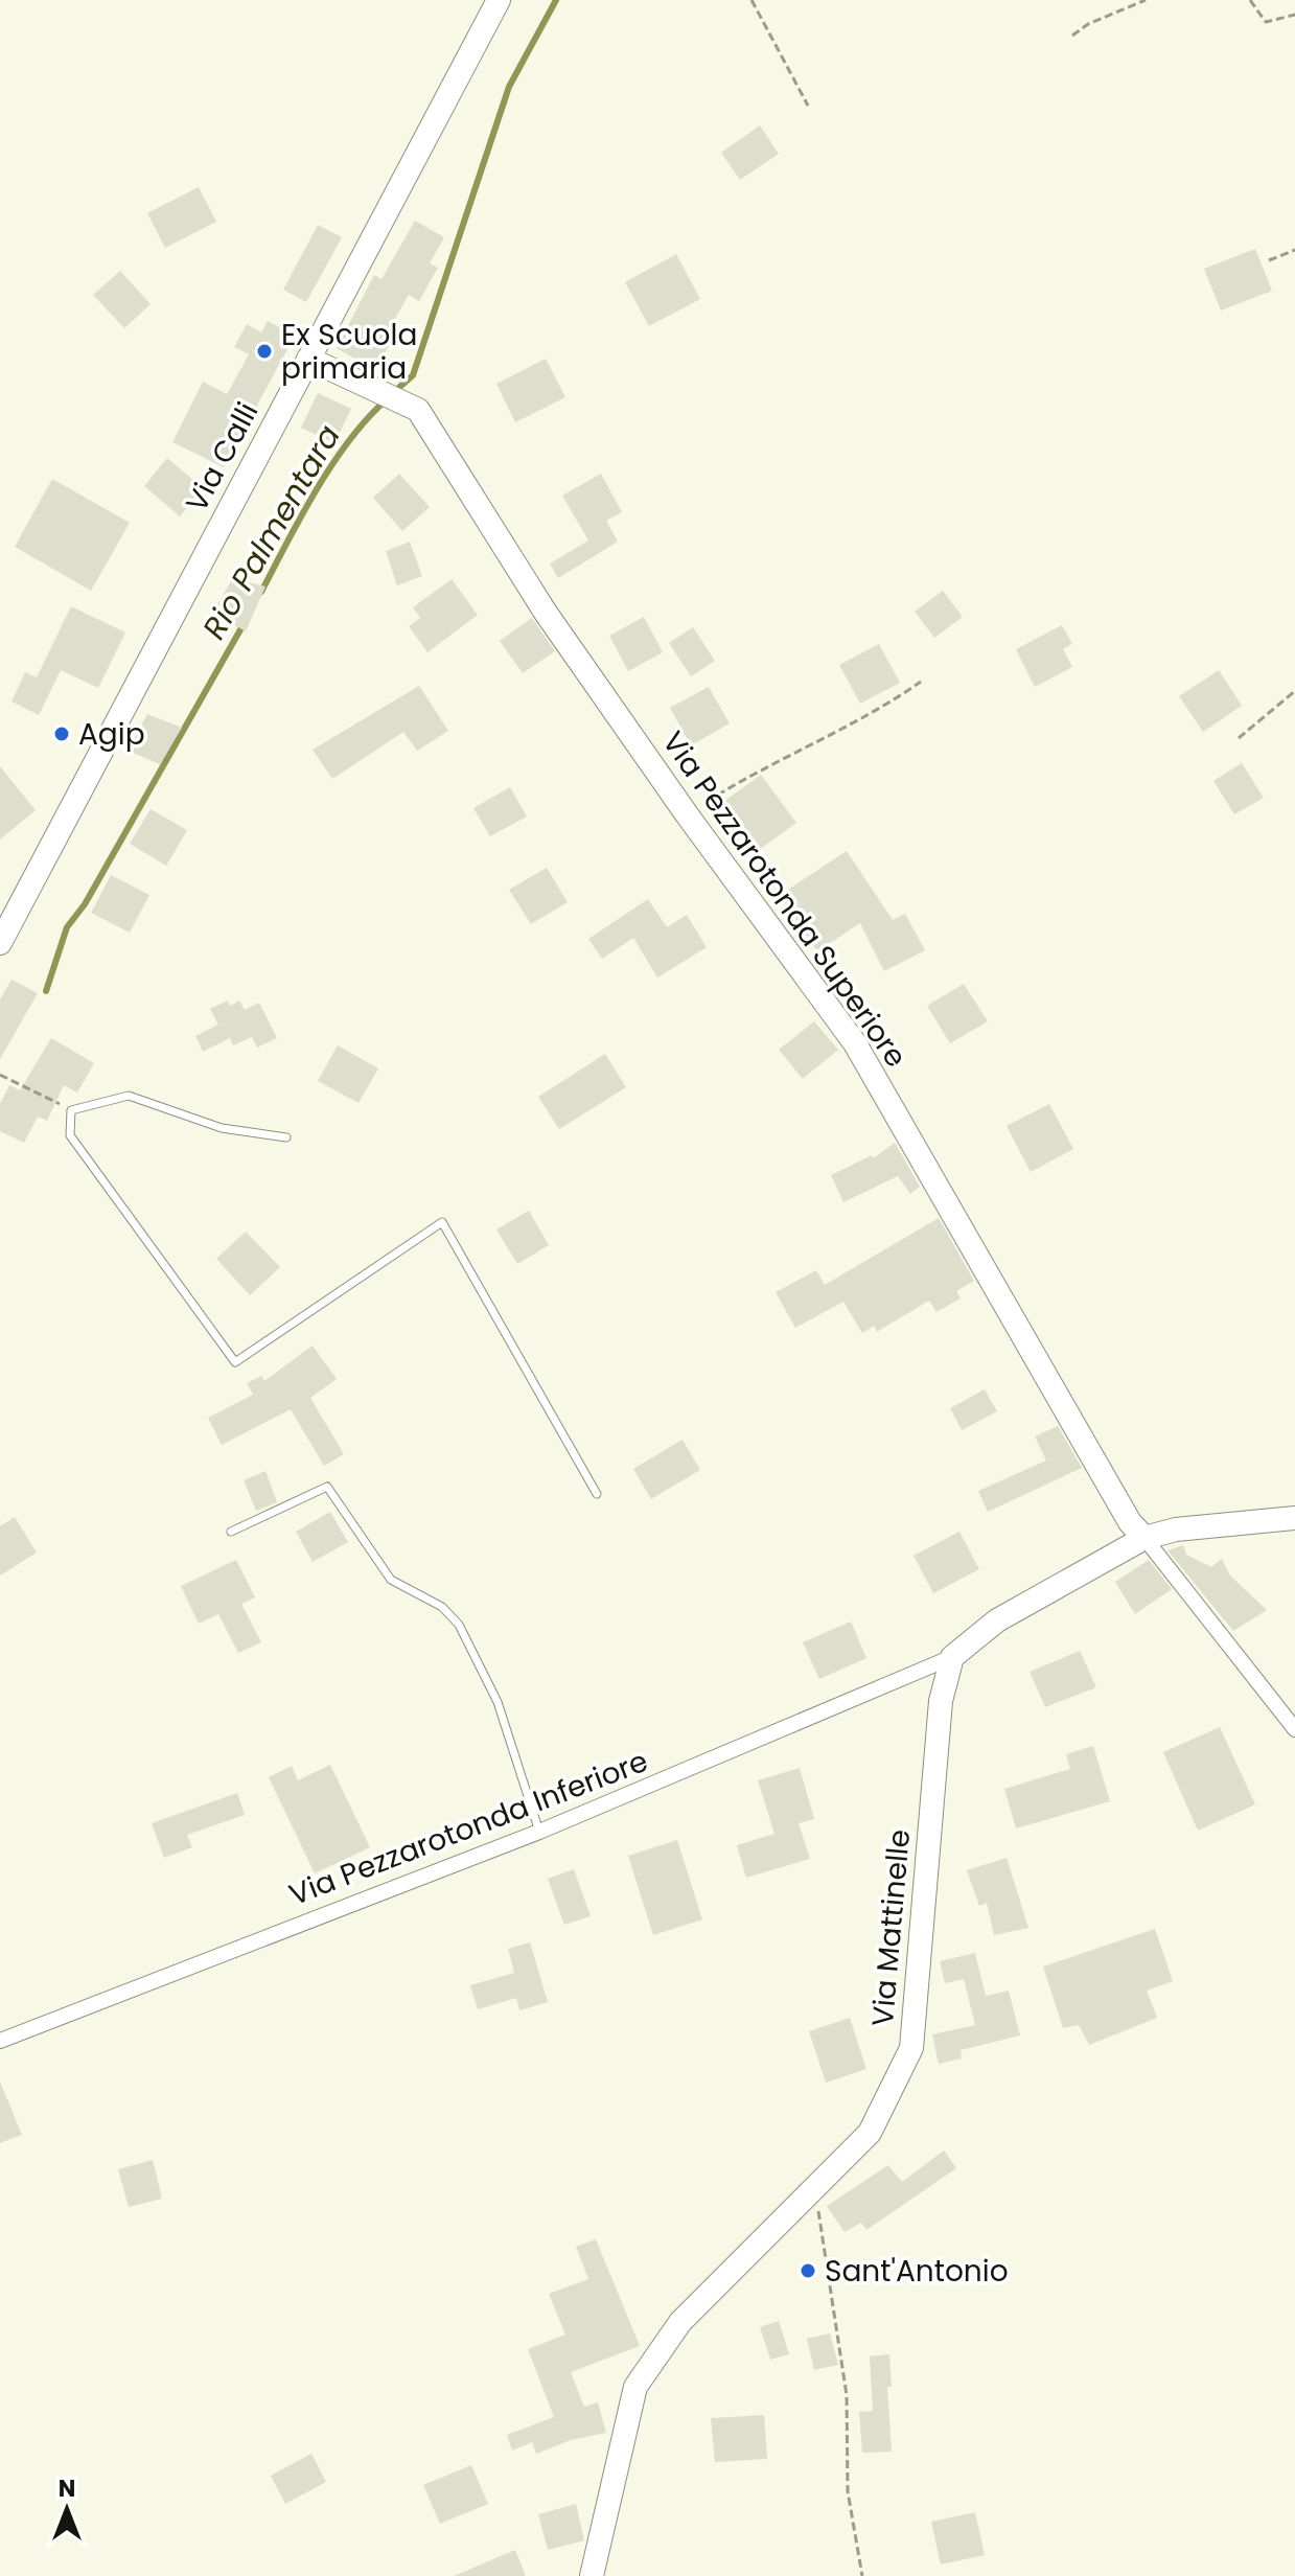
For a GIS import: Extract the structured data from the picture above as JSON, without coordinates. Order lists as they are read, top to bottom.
{
  "streets": {
    "street": [
      "Via Calli",
      "Via Pezzarotonda Superiore",
      "Via Pezzarotonda Inferiore",
      "Via Mattinelle"
    ]
  },
  "crossings": [
    ["Via Calli", "Via Pezzarotonda Superiore"],
    ["Via Pezzarotonda Inferiore", "Via Mattinelle"]
  ],
  "water": ["Rio Palmentara"],
  "places": ["Ex Scuola primaria", "Agip", "Sant'Antonio"],
  "north": "top"
}
